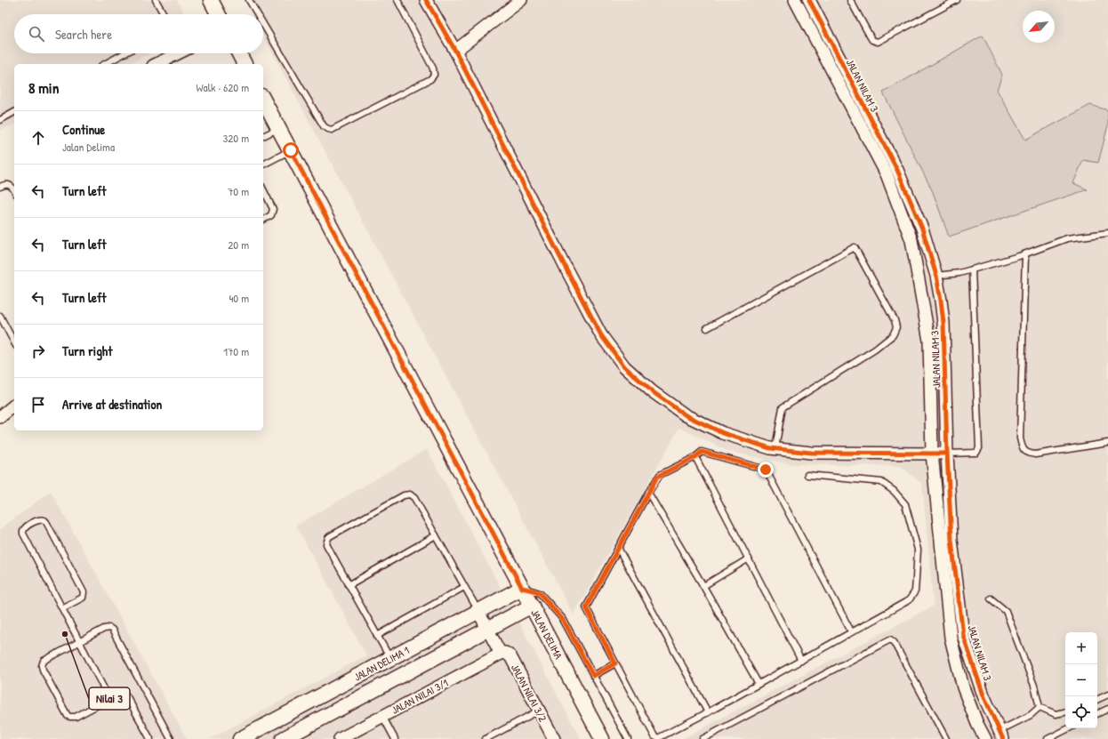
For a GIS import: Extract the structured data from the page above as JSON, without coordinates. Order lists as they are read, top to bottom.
{
  "streets": {
    "street": [
      "JALAN NILAM 3",
      "JALAN DELIMA",
      "JALAN DELIMA 1",
      "JALAN NILAI 3/2",
      "JALAN NILAI 3/1"
    ]
  },
  "crossings": [
    ["JALAN DELIMA", "JALAN DELIMA 1"],
    ["JALAN NILAI 3/2", "JALAN NILAI 3/1"]
  ],
  "places": ["Nilai 3"],
  "north": "bottom left",
  "page": {
    "search": "Search here",
    "heading": ["8 min", "Walk · 620 m"],
    "list": [
      ["Continue", "Jalan Delima", "320 m"],
      ["Turn left", "70 m"],
      ["Turn left", "20 m"],
      ["Turn left", "40 m"],
      ["Turn right", "170 m"],
      "Arrive at destination"
    ],
    "map_buttons": ["+", "−"]
  }
}
